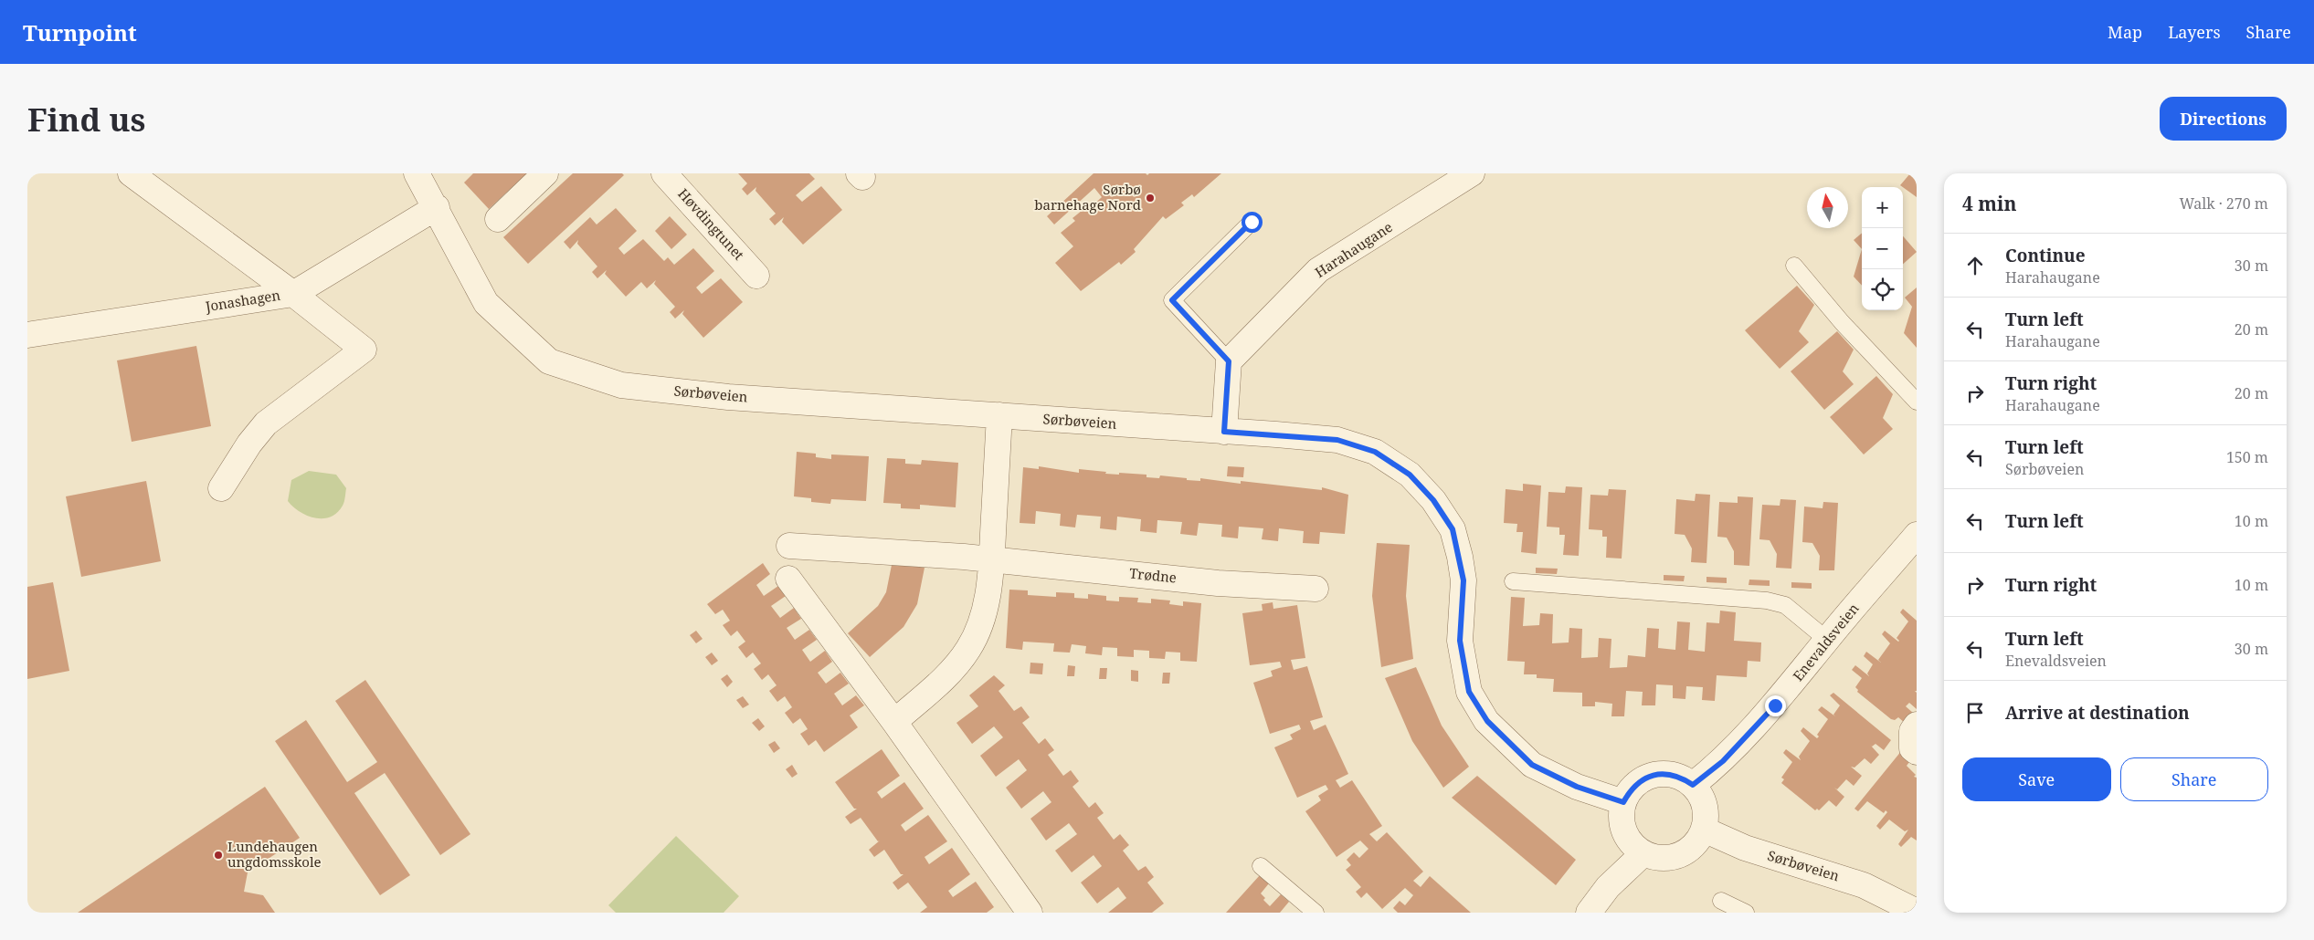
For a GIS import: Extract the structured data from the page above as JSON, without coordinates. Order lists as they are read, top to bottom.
{
  "streets": {
    "street": [
      "Høvdingtunet",
      "Harahaugane",
      "Jonashagen",
      "Sørbøveien",
      "Trødne",
      "Enevaldsveien"
    ]
  },
  "crossings": [
    ["Jonashagen", "Sørbøveien"],
    ["Sørbøveien", "Enevaldsveien"]
  ],
  "places": ["Sørbø barnehage Nord", "Lundehaugen ungdomsskole"],
  "north": "top",
  "page": {
    "header": "Turnpoint",
    "nav": ["Map", "Layers", "Share"],
    "buttons": [
      "Directions",
      ["Save", "Share"]
    ],
    "title": "Find us",
    "heading": ["4 min", "Walk · 270 m"],
    "map_buttons": ["+", "−"],
    "list": [
      ["Continue", "Harahaugane", "30 m"],
      ["Turn left", "Harahaugane", "20 m"],
      ["Turn right", "Harahaugane", "20 m"],
      ["Turn left", "Sørbøveien", "150 m"],
      ["Turn left", "10 m"],
      ["Turn right", "10 m"],
      ["Turn left", "Enevaldsveien", "30 m"],
      "Arrive at destination"
    ]
  }
}
